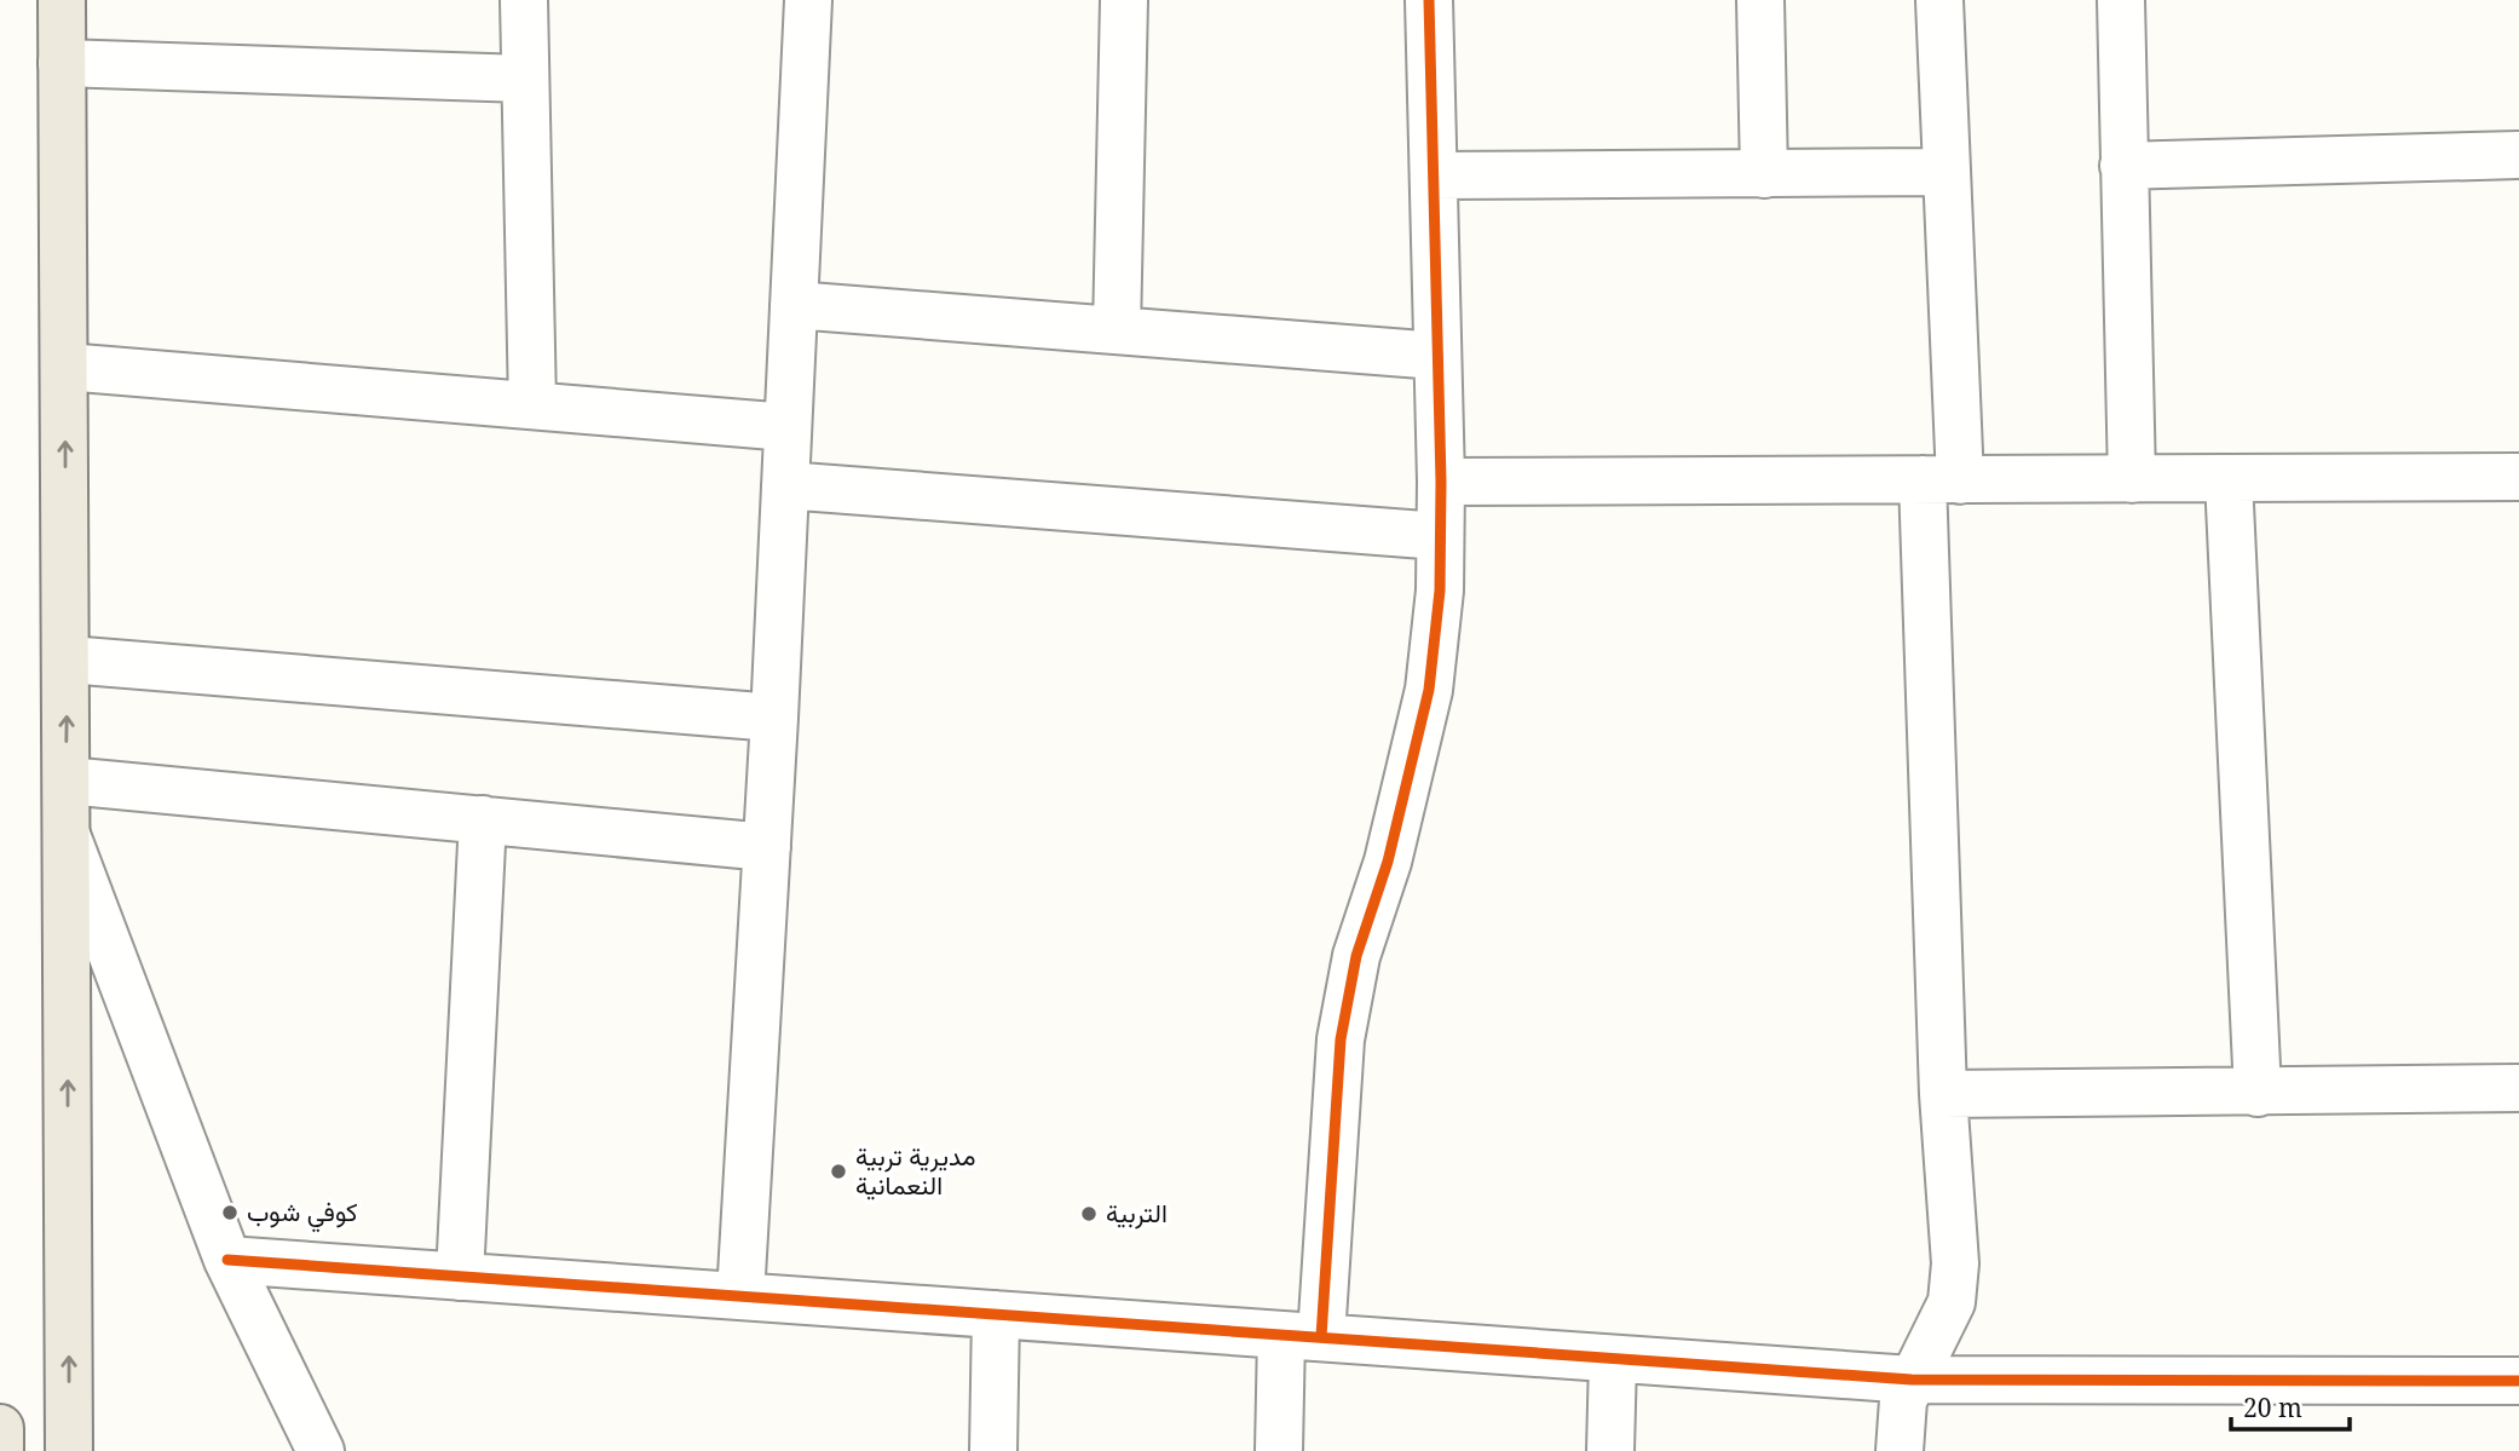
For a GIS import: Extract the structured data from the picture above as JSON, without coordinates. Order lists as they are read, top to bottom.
{
  "places": ["مديرية تربية النعمانية", "كوفي شوب", "التربية"],
  "scale_bar": "20 m"
}
